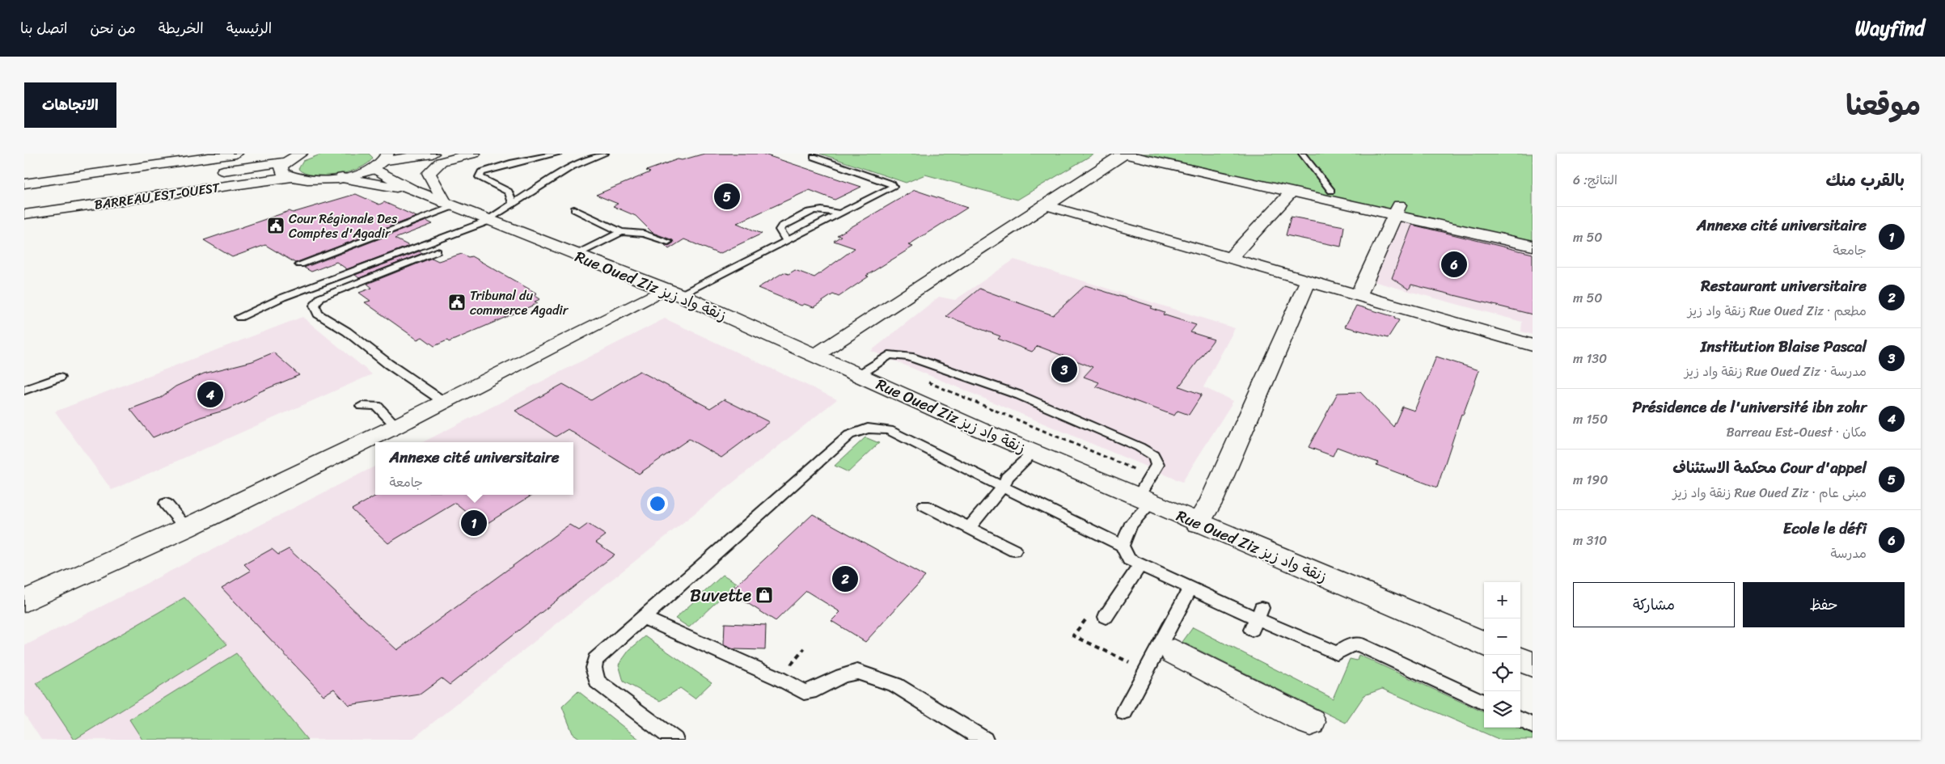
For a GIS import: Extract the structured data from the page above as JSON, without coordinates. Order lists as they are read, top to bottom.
{
  "streets": {
    "street": ["BARREAU EST-OUEST", "Rue Oued Ziz زنقة واد زيز"]
  },
  "crossings": [
    ["BARREAU EST-OUEST", "Rue Oued Ziz زنقة واد زيز"]
  ],
  "places": {
    "public building": ["Cour Régionale Des Comptes d'Agadir", "Tribunal du commerce Agadir"],
    "shop": ["Buvette"]
  },
  "page": {
    "header": "Wayfind",
    "nav": [
      "الرئيسية",
      "الخريطة",
      "من نحن",
      "اتصل بنا"
    ],
    "title": "موقعنا",
    "buttons": [
      "الاتجاهات",
      ["حفظ", "مشاركة"]
    ],
    "heading": ["بالقرب منك", "النتائج: 6"],
    "pins": [
      "5",
      "6",
      "3",
      "4",
      "1",
      "2"
    ],
    "list": [
      {
        "mark": "1",
        "name": "Annexe cité universitaire",
        "note": "جامعة",
        "value": "50 m"
      },
      {
        "mark": "2",
        "name": "Restaurant universitaire",
        "note": "مطعم · Rue Oued Ziz زنقة واد زيز",
        "value": "50 m"
      },
      {
        "mark": "3",
        "name": "Institution Blaise Pascal",
        "note": "مدرسة · Rue Oued Ziz زنقة واد زيز",
        "value": "130 m"
      },
      {
        "mark": "4",
        "name": "Présidence de l'université ibn zohr",
        "note": "مكان · Barreau Est-Ouest",
        "value": "150 m"
      },
      {
        "mark": "5",
        "name": "Cour d'appel محكمة الاستئناف",
        "note": "مبنى عام · Rue Oued Ziz زنقة واد زيز",
        "value": "190 m"
      },
      {
        "mark": "6",
        "name": "Ecole le défi",
        "note": "مدرسة",
        "value": "310 m"
      }
    ],
    "popup": ["Annexe cité universitaire", "جامعة"],
    "map_buttons": ["+", "−"]
  }
}
